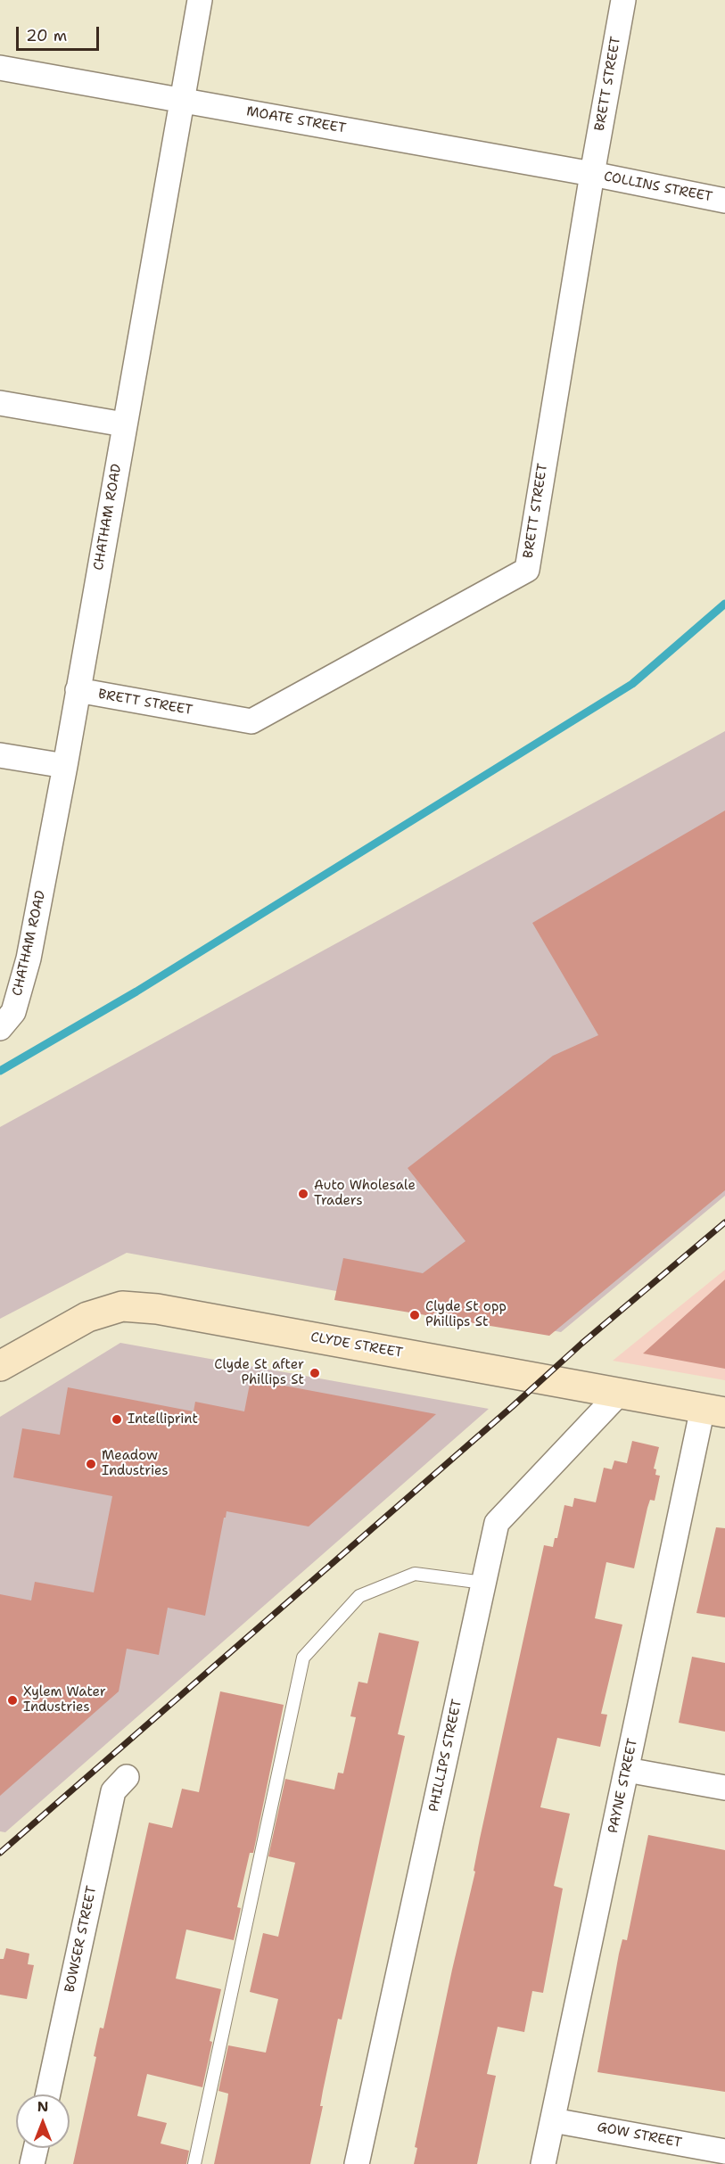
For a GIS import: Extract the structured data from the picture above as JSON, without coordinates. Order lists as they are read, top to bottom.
{
  "streets": {
    "street": [
      "BRETT STREET",
      "MOATE STREET",
      "COLLINS STREET",
      "CHATHAM ROAD",
      "CLYDE STREET",
      "PHILLIPS STREET",
      "PAYNE STREET",
      "BOWSER STREET",
      "GOW STREET"
    ]
  },
  "crossings": [
    ["BRETT STREET", "MOATE STREET"],
    ["BRETT STREET", "COLLINS STREET"],
    ["BRETT STREET", "CHATHAM ROAD"],
    ["MOATE STREET", "COLLINS STREET"],
    ["MOATE STREET", "CHATHAM ROAD"],
    ["CLYDE STREET", "PHILLIPS STREET"],
    ["CLYDE STREET", "PAYNE STREET"],
    ["PAYNE STREET", "GOW STREET"]
  ],
  "places": [
    "Auto Wholesale Traders",
    "Clyde St opp Phillips St",
    "Clyde St after Phillips St",
    "Intelliprint",
    "Meadow Industries",
    "Xylem Water Industries"
  ],
  "scale_bar": "20 m",
  "north": "top"
}
